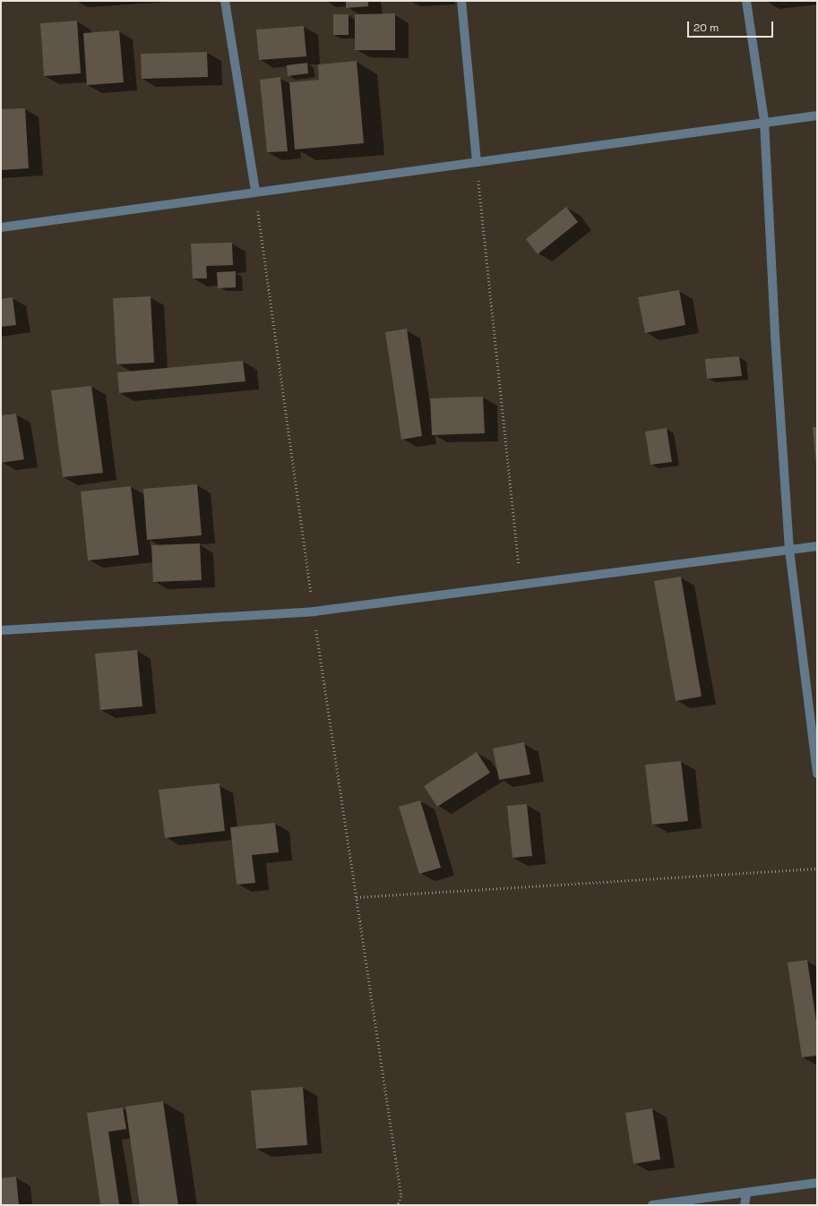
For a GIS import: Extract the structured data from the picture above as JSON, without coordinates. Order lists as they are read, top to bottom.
{
  "scale_bar": "20 m"
}
